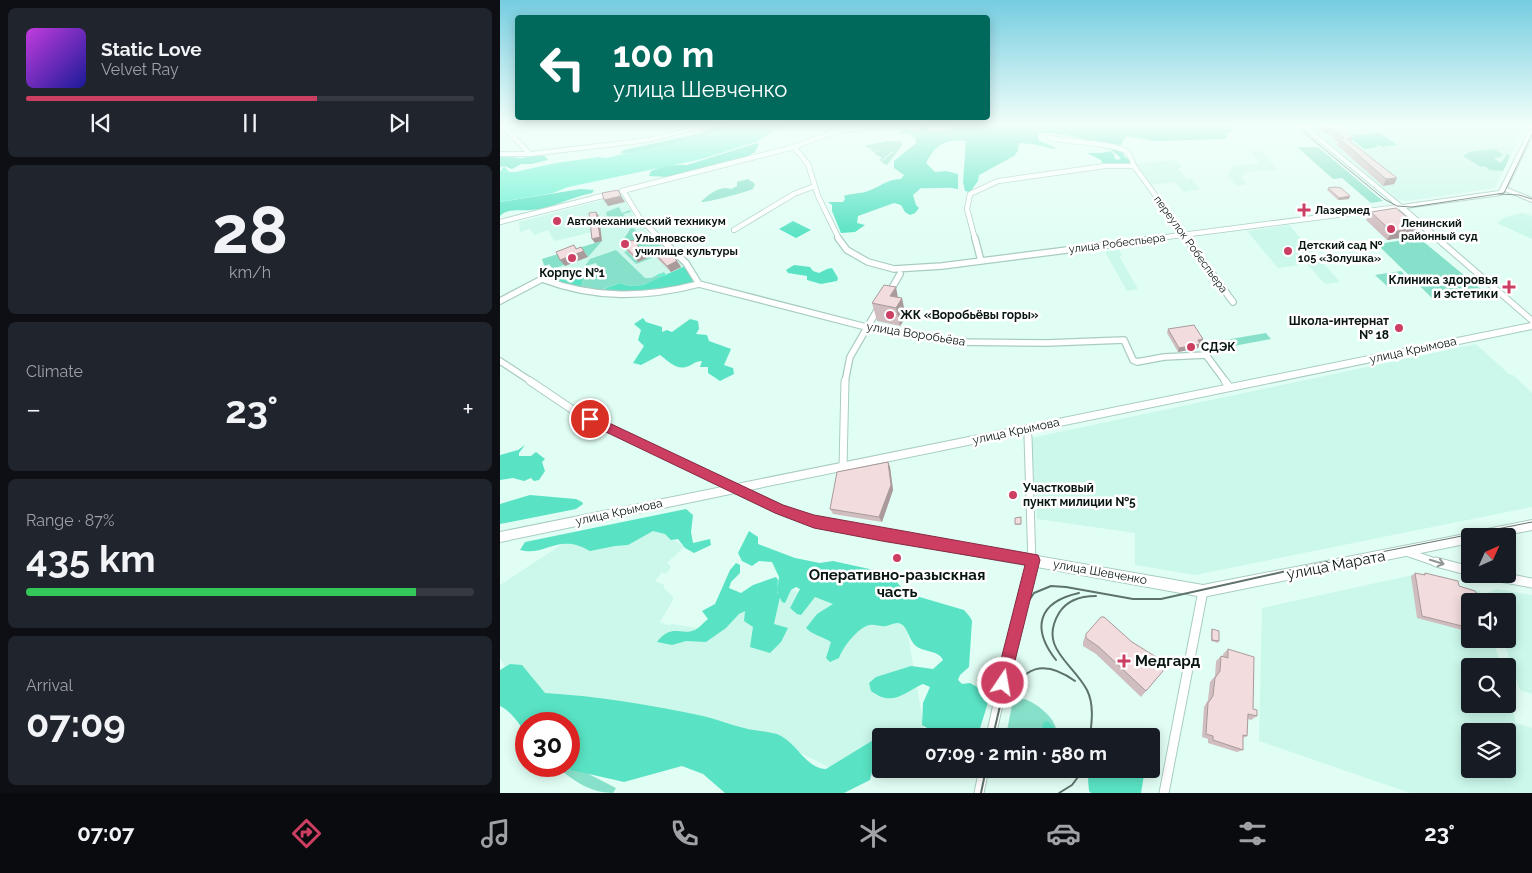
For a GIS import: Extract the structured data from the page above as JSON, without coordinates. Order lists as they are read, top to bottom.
{
  "streets": {
    "street": [
      "улица Робеспьера",
      "переулок Робеспьера",
      "улица Воробьёва",
      "улица Крымова",
      "улица Марата",
      "улица Шевченко"
    ]
  },
  "crossings": [
    ["улица Робеспьера", "переулок Робеспьера"],
    ["улица Воробьёва", "улица Крымова"],
    ["улица Крымова", "улица Шевченко"],
    ["улица Марата", "улица Шевченко"]
  ],
  "places": {
    "health": ["Лазермед", "Клиника здоровья и эстетики", "Медгард"],
    "other": [
      "Автомеханический техникум",
      "Ленинский районный суд",
      "Ульяновское училище культуры",
      "Детский сад № 105 «Золушка»",
      "Корпус №1",
      "ЖК «Воробьёвы горы»",
      "Школа-интернат № 18",
      "СДЭК",
      "Участковый пункт милиции №5",
      "Оперативно-разыскная часть"
    ]
  },
  "north": "top right",
  "page": {
    "turn": ["100 m", "улица Шевченко"],
    "song": ["Static Love", "Velvet Ray"],
    "tile": [
      ["28", "km/h"],
      "Climate",
      ["Range · 87%", "435 km"],
      ["Arrival", "07:09"]
    ],
    "heat": ["−", "23°", "+"],
    "limit": "30",
    "trip": "07:09 · 2 min · 580 m",
    "tabs": ["07:07", "23°"]
  }
}
